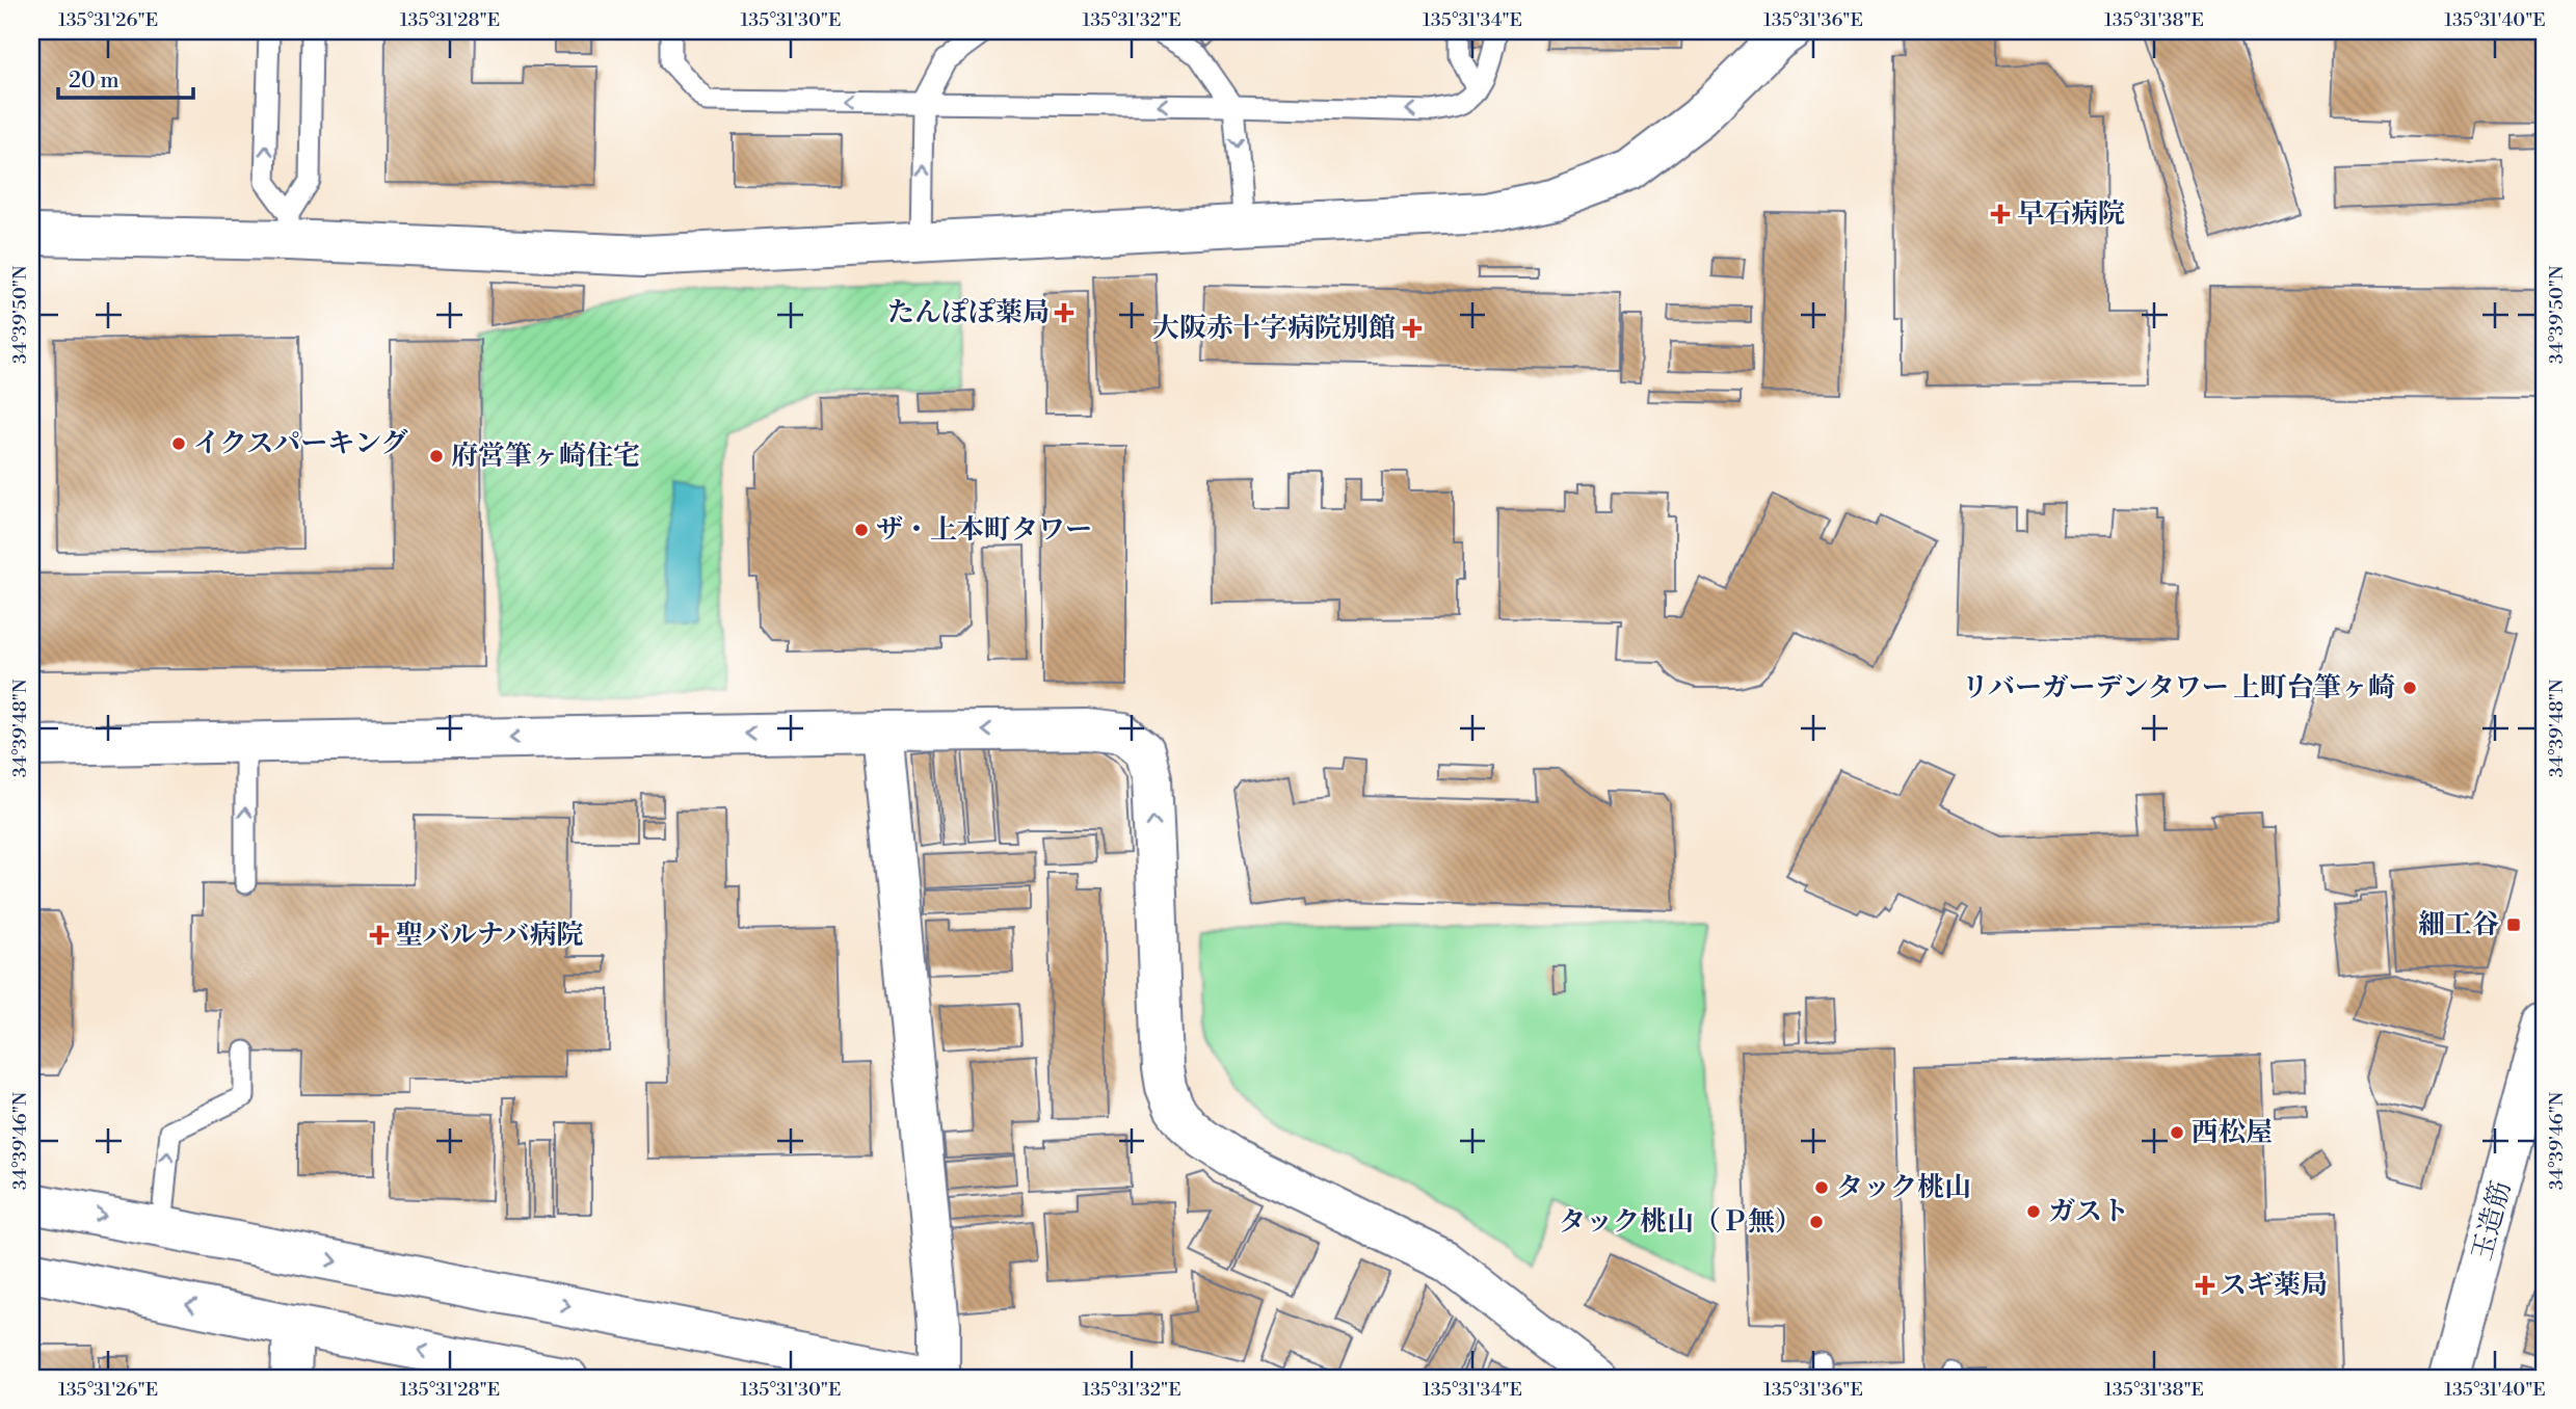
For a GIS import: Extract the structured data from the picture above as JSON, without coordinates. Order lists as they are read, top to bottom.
{
  "streets": {
    "street": ["玉造筋"]
  },
  "places": {
    "health": [
      "早石病院",
      "たんぽぽ薬局",
      "大阪赤十字病院別館",
      "聖バルナバ病院",
      "スギ薬局"
    ],
    "other": [
      "イクスパーキング",
      "府営筆ヶ崎住宅",
      "ザ・上本町タワー",
      "リバーガーデンタワー 上町台筆ヶ崎",
      "西松屋",
      "タック桃山",
      "ガスト",
      "タック桃山（Ｐ無）"
    ],
    "transit": ["細工谷"]
  },
  "scale_bar": "20 m",
  "coordinates": [
    "135°31'26\"E",
    "135°31'28\"E",
    "135°31'30\"E",
    "135°31'32\"E",
    "135°31'34\"E",
    "135°31'36\"E",
    "135°31'38\"E",
    "135°31'40\"E",
    "34°39'50\"N",
    "34°39'48\"N",
    "34°39'46\"N"
  ]
}
